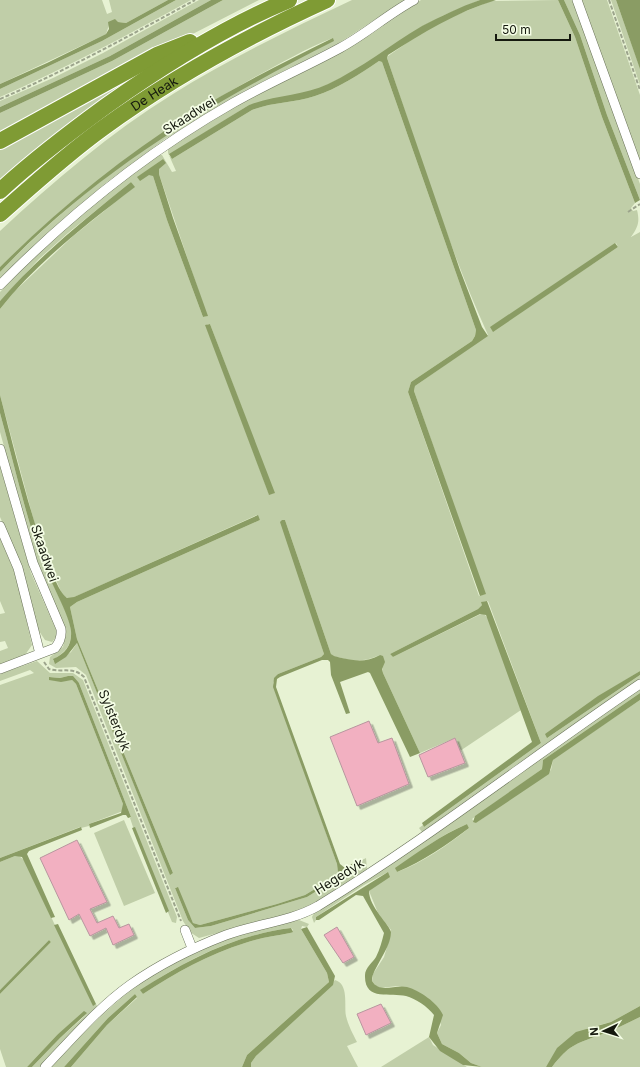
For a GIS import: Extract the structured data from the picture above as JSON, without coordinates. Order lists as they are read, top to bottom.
{
  "streets": {
    "highway": ["De Heak"],
    "street": ["Skaadwei", "Hegedyk"],
    "path": ["Sylsterdyk"]
  },
  "crossings": [
    ["Skaadwei", "Sylsterdyk"]
  ],
  "scale_bar": "50 m",
  "north": "left"
}
